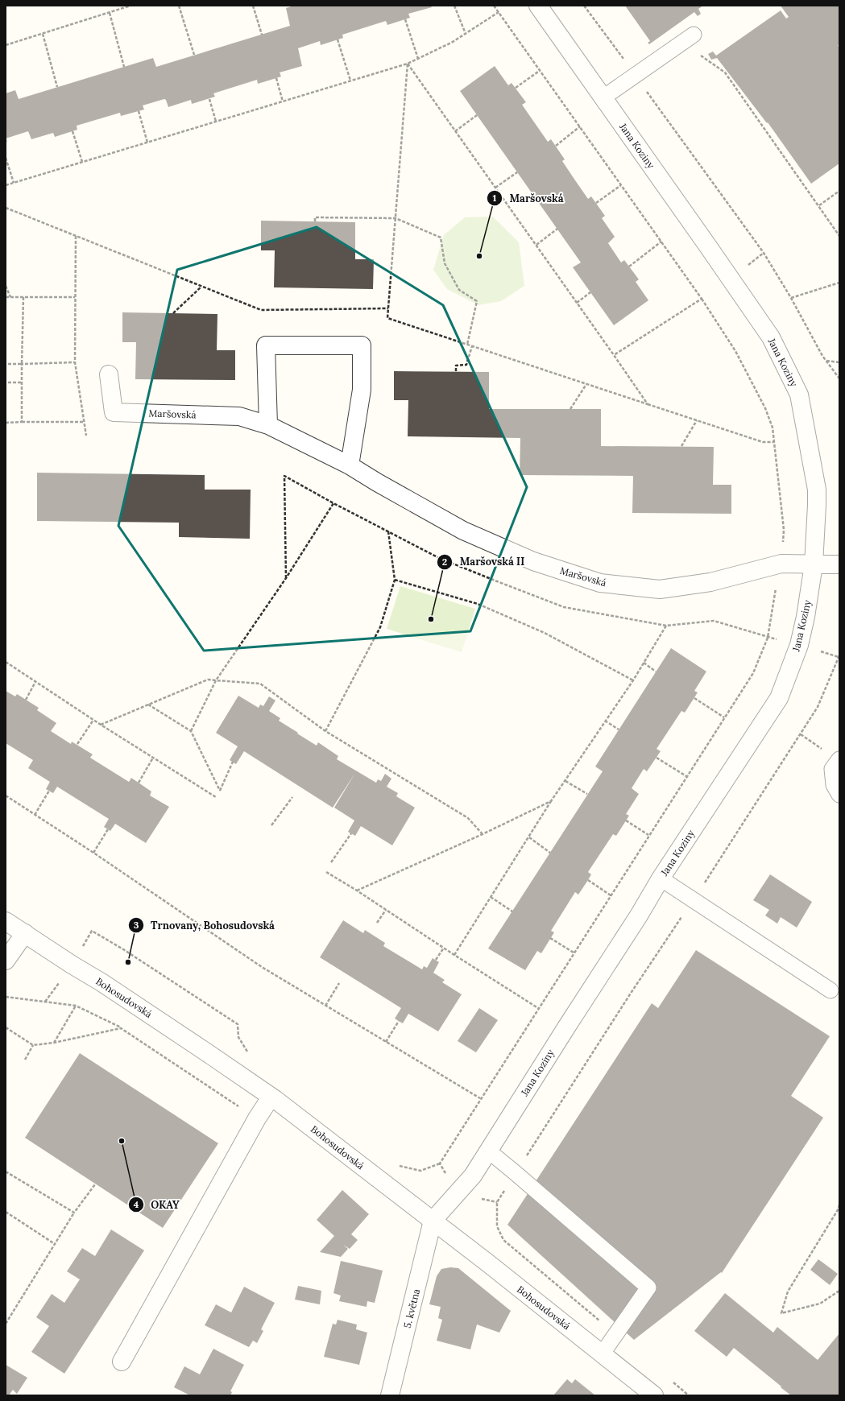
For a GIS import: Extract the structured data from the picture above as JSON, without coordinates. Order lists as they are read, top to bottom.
{
  "streets": {
    "street": [
      "Jana Koziny",
      "Maršovská",
      "Bohosudovská",
      "5. května"
    ]
  },
  "crossings": [
    ["Jana Koziny", "Maršovská"],
    ["Jana Koziny", "Bohosudovská"],
    ["Jana Koziny", "5. května"],
    ["Bohosudovská", "5. května"]
  ],
  "places": [
    "Maršovská",
    "Maršovská II",
    "Trnovany, Bohosudovská",
    "OKAY"
  ]
}
